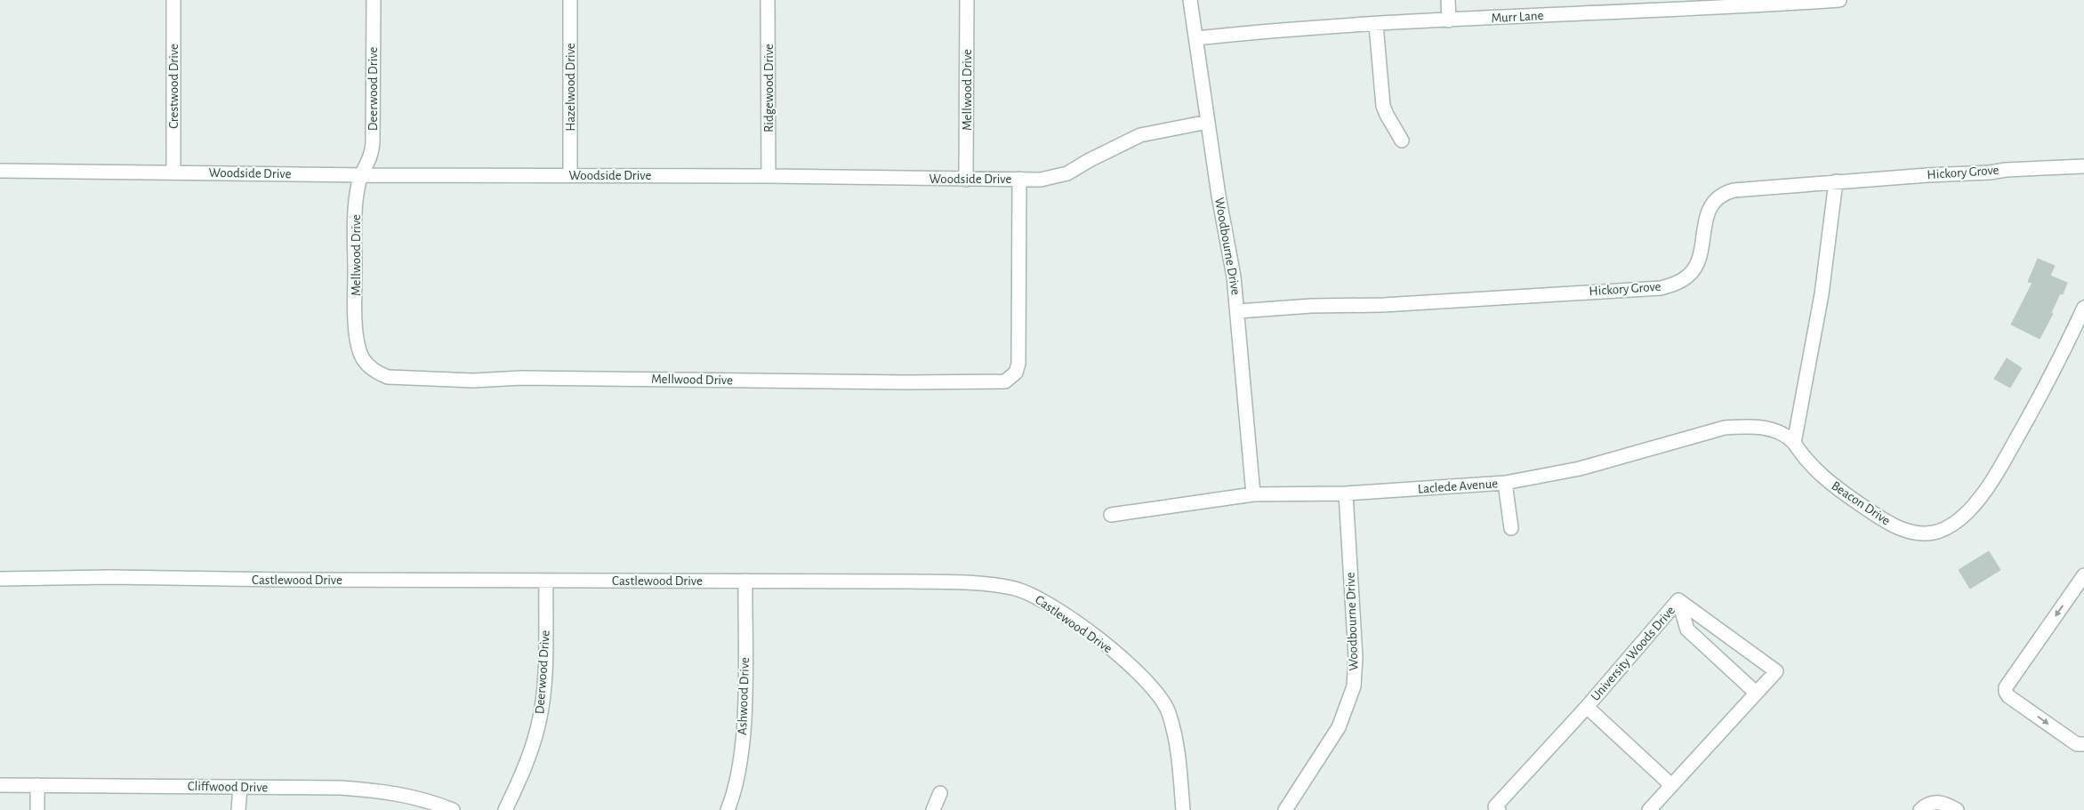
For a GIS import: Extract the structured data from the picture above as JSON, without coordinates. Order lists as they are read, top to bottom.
{
  "streets": {
    "street": [
      "Murr Lane",
      "Crestwood Drive",
      "Hazelwood Drive",
      "Ridgewood Drive",
      "Deerwood Drive",
      "Mellwood Drive",
      "Hickory Grove",
      "Woodside Drive",
      "Woodbourne Drive",
      "Laclede Avenue",
      "Beacon Drive",
      "Castlewood Drive",
      "University Woods Drive",
      "Ashwood Drive",
      "Cliffwood Drive"
    ]
  },
  "crossings": [
    ["Murr Lane", "Woodbourne Drive"],
    ["Crestwood Drive", "Woodside Drive"],
    ["Hazelwood Drive", "Woodside Drive"],
    ["Ridgewood Drive", "Woodside Drive"],
    ["Deerwood Drive", "Mellwood Drive"],
    ["Deerwood Drive", "Woodside Drive"],
    ["Deerwood Drive", "Castlewood Drive"],
    ["Mellwood Drive", "Woodside Drive"],
    ["Hickory Grove", "Woodbourne Drive"],
    ["Woodside Drive", "Woodbourne Drive"],
    ["Woodbourne Drive", "Laclede Avenue"],
    ["Laclede Avenue", "Beacon Drive"],
    ["Castlewood Drive", "Ashwood Drive"]
  ]
}
